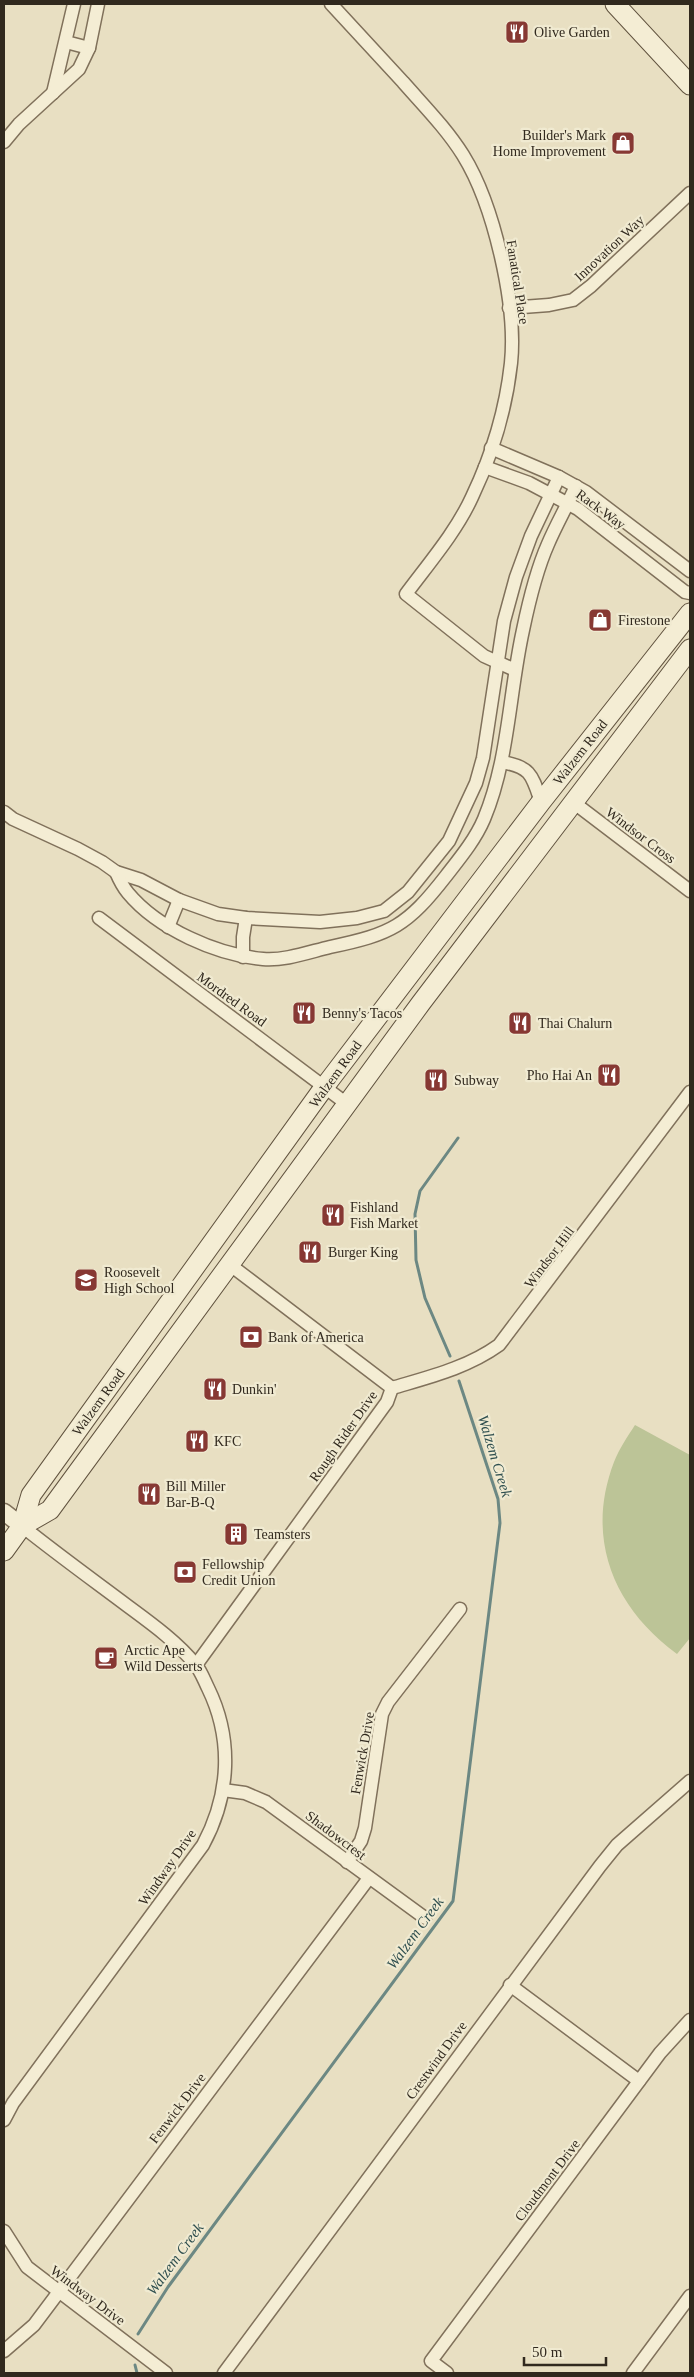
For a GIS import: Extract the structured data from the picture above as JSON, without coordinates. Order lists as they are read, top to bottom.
{
  "streets": {
    "main road": ["Walzem Road"],
    "street": [
      "Innovation Way",
      "Fanatical Place",
      "Rack Way",
      "Windsor Cross",
      "Mordred Road",
      "Windsor Hill",
      "Rough Rider Drive",
      "Fenwick Drive",
      "Shadowcrest",
      "Windway Drive",
      "Crestwind Drive",
      "Cloudmont Drive"
    ]
  },
  "crossings": [
    ["Innovation Way", "Fanatical Place"],
    ["Fanatical Place", "Rack Way"],
    ["Walzem Road", "Windsor Cross"],
    ["Walzem Road", "Mordred Road"],
    ["Walzem Road", "Rough Rider Drive"],
    ["Walzem Road", "Windway Drive"],
    ["Windsor Hill", "Rough Rider Drive"],
    ["Rough Rider Drive", "Windway Drive"],
    ["Fenwick Drive", "Shadowcrest"],
    ["Fenwick Drive", "Windway Drive"],
    ["Shadowcrest", "Windway Drive"]
  ],
  "water": ["Walzem Creek"],
  "places": {
    "restaurant": [
      "Olive Garden",
      "Benny's Tacos",
      "Thai Chalurn",
      "Pho Hai An",
      "Subway",
      "Fishland Fish Market",
      "Burger King",
      "Dunkin'",
      "KFC",
      "Bill Miller Bar-B-Q"
    ],
    "shop": ["Builder's Mark Home Improvement", "Firestone"],
    "school or university": ["Roosevelt High School"],
    "bank": ["Bank of America", "Fellowship Credit Union"],
    "building": ["Teamsters"],
    "cafe": ["Arctic Ape Wild Desserts"]
  },
  "scale_bar": "50 m"
}
